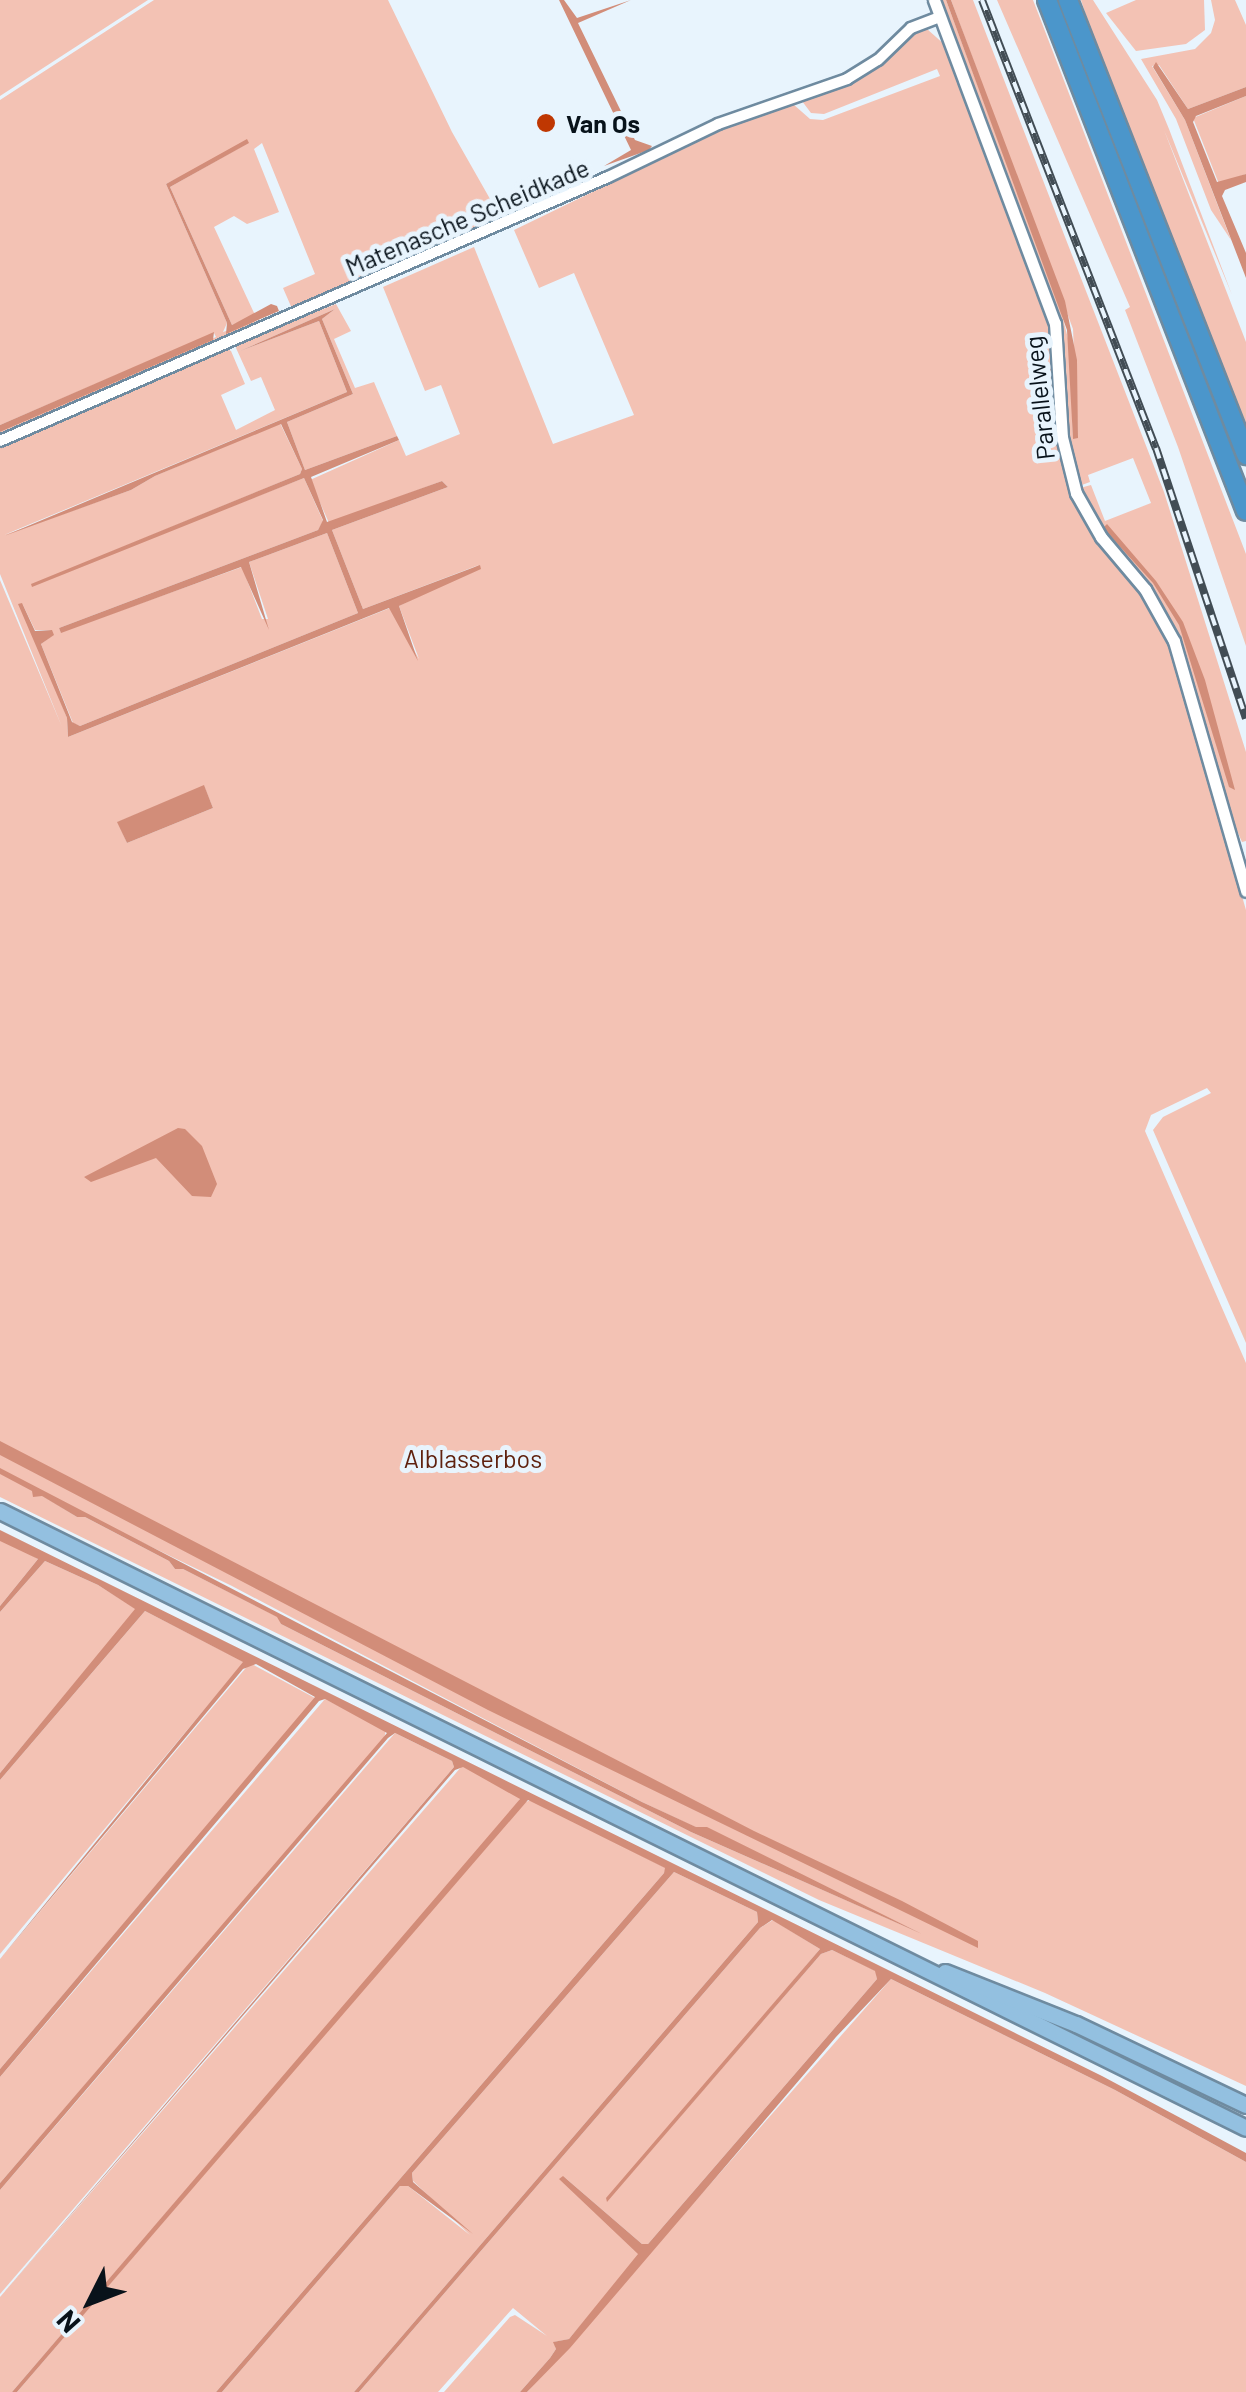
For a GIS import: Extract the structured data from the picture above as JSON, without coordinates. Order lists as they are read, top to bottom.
{
  "streets": {
    "street": ["Matenasche Scheidkade", "Parallelweg"]
  },
  "crossings": [
    ["Matenasche Scheidkade", "Parallelweg"]
  ],
  "parks": ["Alblasserbos"],
  "places": ["Van Os"],
  "north": "bottom left"
}
